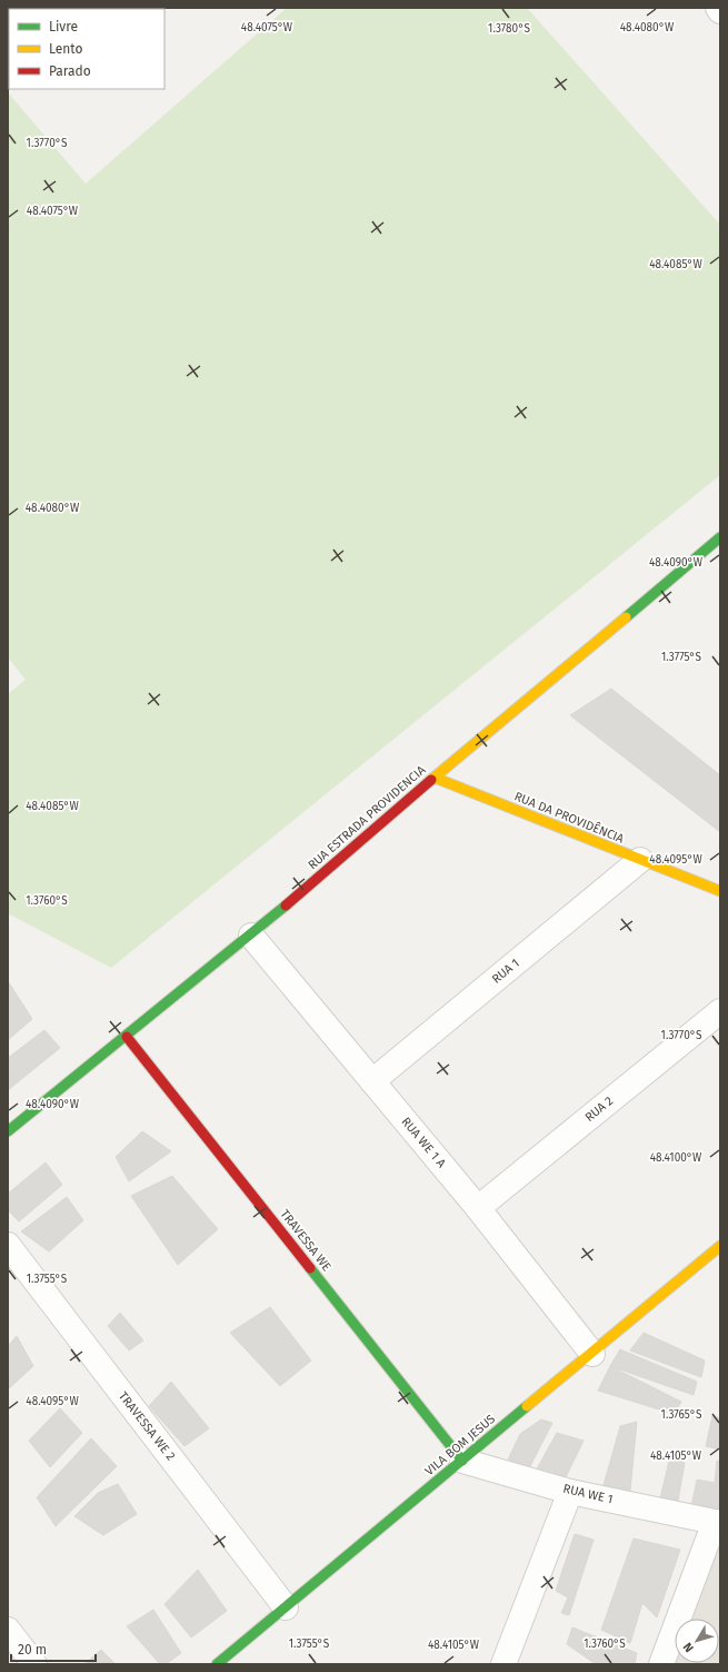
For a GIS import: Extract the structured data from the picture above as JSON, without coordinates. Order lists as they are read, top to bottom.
{
  "streets": {
    "street": [
      "RUA ESTRADA PROVIDENCIA",
      "RUA DA PROVIDÊNCIA",
      "RUA 1",
      "RUA 2",
      "RUA WE 1 A",
      "TRAVESSA WE",
      "TRAVESSA WE 2",
      "VILA BOM JESUS",
      "RUA WE 1"
    ]
  },
  "crossings": [
    ["RUA ESTRADA PROVIDENCIA", "RUA DA PROVIDÊNCIA"],
    ["RUA ESTRADA PROVIDENCIA", "RUA WE 1 A"],
    ["RUA ESTRADA PROVIDENCIA", "TRAVESSA WE"],
    ["RUA DA PROVIDÊNCIA", "RUA 1"],
    ["RUA 1", "RUA WE 1 A"],
    ["RUA 2", "RUA WE 1 A"],
    ["RUA WE 1 A", "VILA BOM JESUS"],
    ["TRAVESSA WE", "VILA BOM JESUS"],
    ["TRAVESSA WE", "RUA WE 1"],
    ["TRAVESSA WE 2", "VILA BOM JESUS"],
    ["VILA BOM JESUS", "RUA WE 1"]
  ],
  "legend": ["Livre", "Lento", "Parado"],
  "scale_bar": "20 m",
  "north": "bottom left",
  "coordinates": [
    "48.4075°W",
    "48.4080°W",
    "1.3780°S",
    "1.3770°S",
    "48.4085°W",
    "48.4090°W",
    "1.3775°S",
    "48.4095°W",
    "1.3760°S",
    "48.4100°W",
    "1.3755°S",
    "1.3765°S",
    "48.4105°W"
  ]
}
